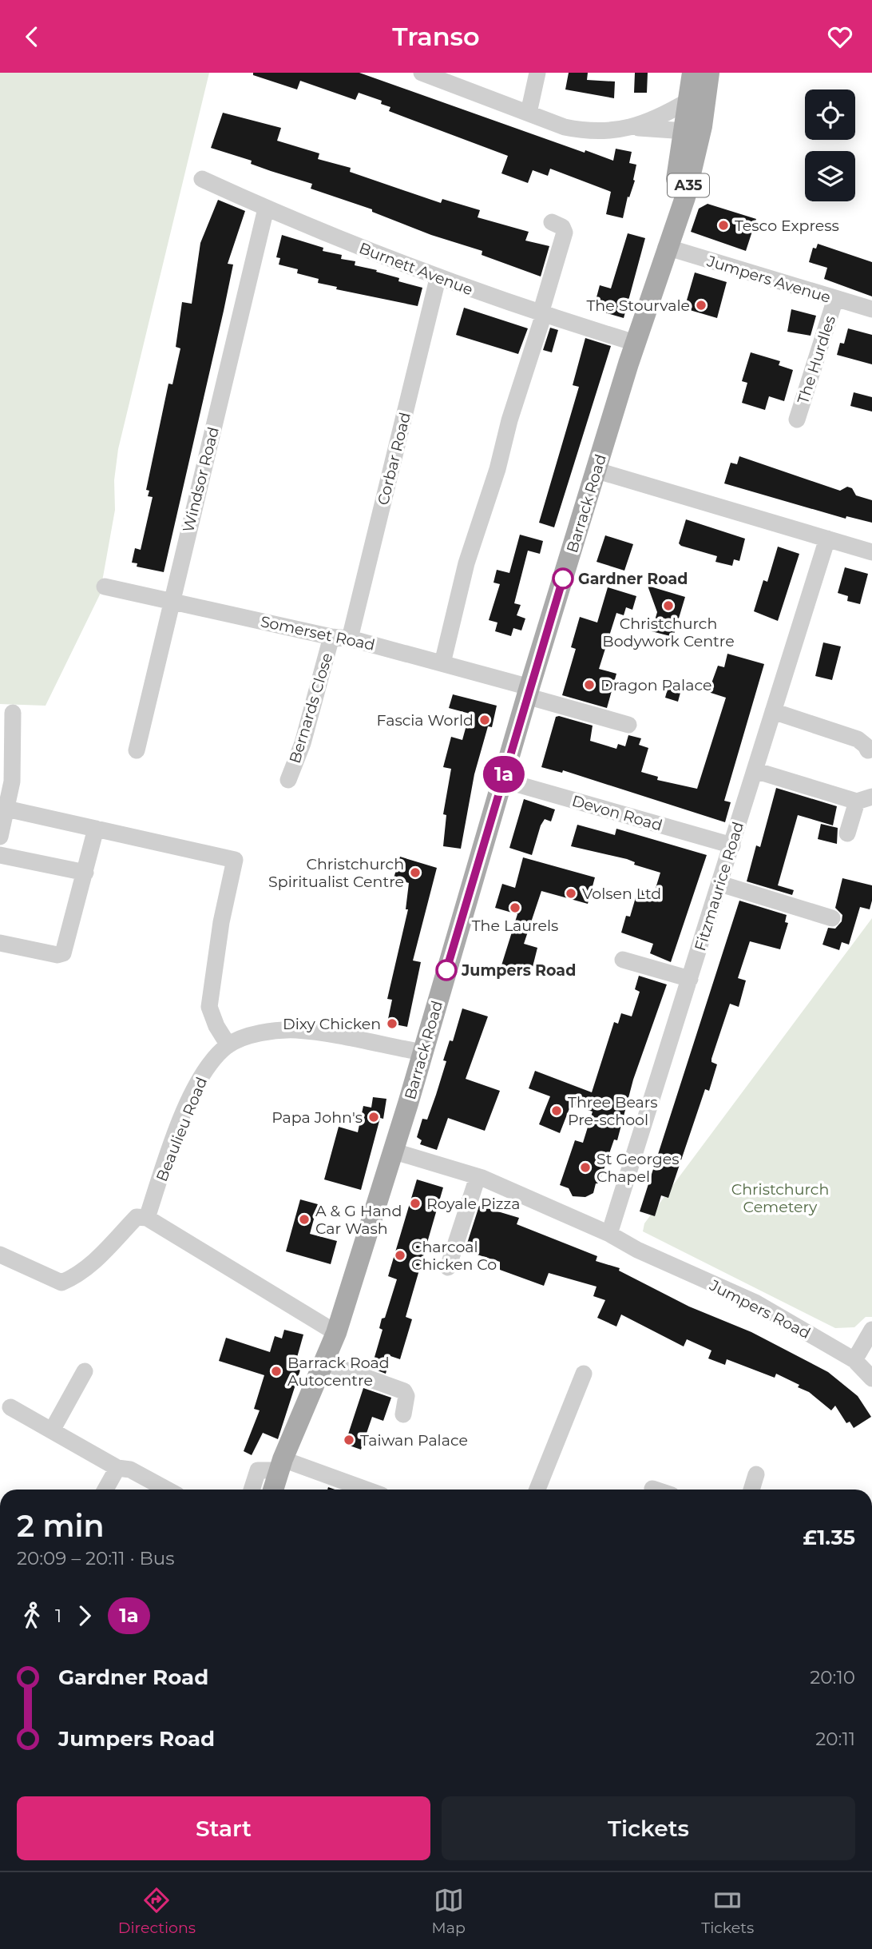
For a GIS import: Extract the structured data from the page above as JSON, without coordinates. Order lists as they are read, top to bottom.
{
  "streets": {
    "main road": ["A35", "Barrack Road"],
    "street": [
      "Burnett Avenue",
      "Jumpers Avenue",
      "The Hurdles",
      "Corbar Road",
      "Windsor Road",
      "Somerset Road",
      "Bernards Close",
      "Devon Road",
      "Fitzmaurice Road",
      "Beaulieu Road",
      "Jumpers Road"
    ]
  },
  "crossings": [
    ["Burnett Avenue", "Corbar Road"],
    ["Burnett Avenue", "Windsor Road"],
    ["Burnett Avenue", "Barrack Road"],
    ["Jumpers Avenue", "The Hurdles"],
    ["Jumpers Avenue", "Barrack Road"],
    ["Corbar Road", "Somerset Road"],
    ["Windsor Road", "Somerset Road"],
    ["Barrack Road", "Somerset Road"],
    ["Barrack Road", "Devon Road"],
    ["Barrack Road", "Beaulieu Road"],
    ["Barrack Road", "Jumpers Road"],
    ["Somerset Road", "Bernards Close"],
    ["Devon Road", "Fitzmaurice Road"],
    ["Fitzmaurice Road", "Jumpers Road"]
  ],
  "parks": ["Christchurch Cemetery"],
  "places": [
    "Tesco Express",
    "The Stourvale",
    "Gardner Road",
    "Christchurch Bodywork Centre",
    "Dragon Palace",
    "Fascia World",
    "Christchurch Spiritualist Centre",
    "Volsen Ltd",
    "The Laurels",
    "Jumpers Road",
    "Dixy Chicken",
    "Three Bears Pre-school",
    "Papa John's",
    "St Georges Chapel",
    "Royale Pizza",
    "A & G Hand Car Wash",
    "Charcoal Chicken Co",
    "Barrack Road Autocentre",
    "Taiwan Palace"
  ],
  "lines": ["bus line 1a"],
  "page": {
    "header": "Transo",
    "on_map": "1a",
    "heading": ["2 min", "20:09 – 20:11 · Bus", "£1.35"],
    "legs": ["1", "1a"],
    "list": [
      {
        "name": "Gardner Road",
        "value": "20:10"
      },
      {
        "name": "Jumpers Road",
        "value": "20:11"
      }
    ],
    "buttons": ["Start", "Tickets"],
    "tabs": ["Directions", "Map", "Tickets"]
  }
}
